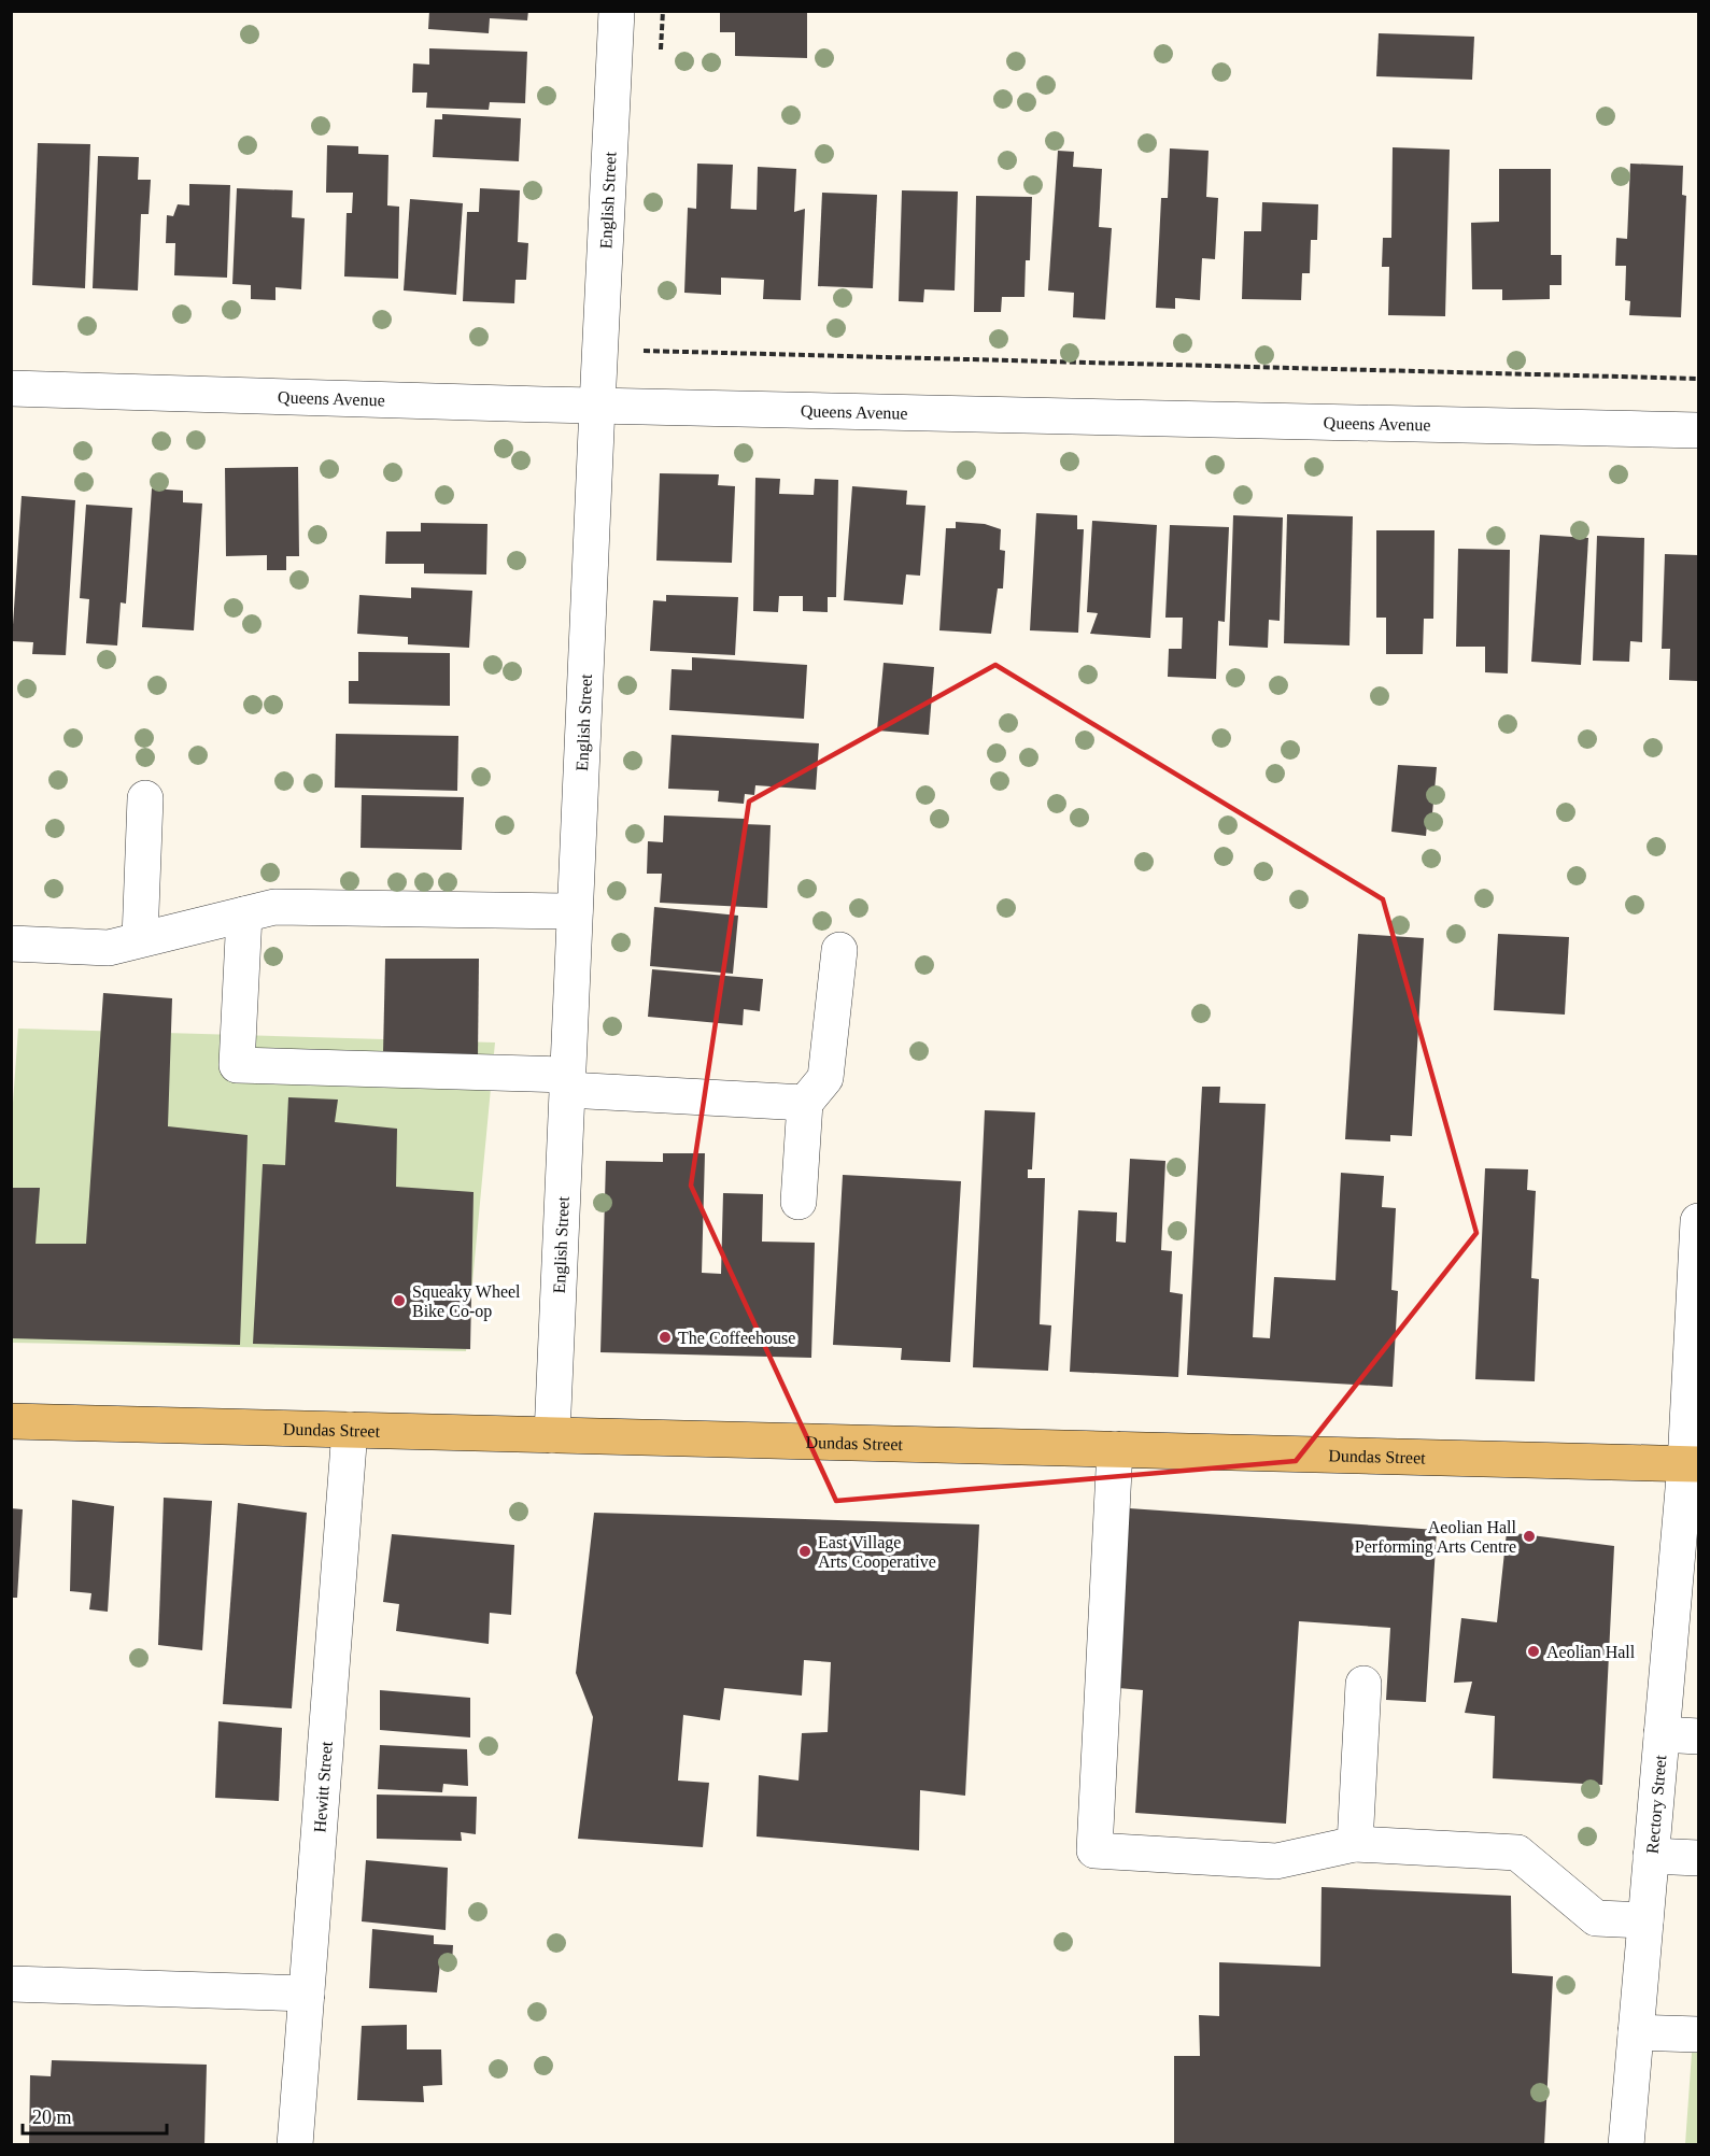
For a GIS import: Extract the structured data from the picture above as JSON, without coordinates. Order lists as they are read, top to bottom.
{
  "streets": {
    "main road": ["Dundas Street"],
    "street": [
      "English Street",
      "Queens Avenue",
      "Hewitt Street",
      "Rectory Street"
    ]
  },
  "crossings": [
    ["English Street", "Queens Avenue"],
    ["English Street", "Dundas Street"],
    ["Dundas Street", "Hewitt Street"],
    ["Dundas Street", "Rectory Street"]
  ],
  "places": [
    "Squeaky Wheel Bike Co-op",
    "The Coffeehouse",
    "Aeolian Hall Performing Arts Centre",
    "East Village Arts Cooperative",
    "Aeolian Hall"
  ],
  "scale_bar": "20 m"
}
